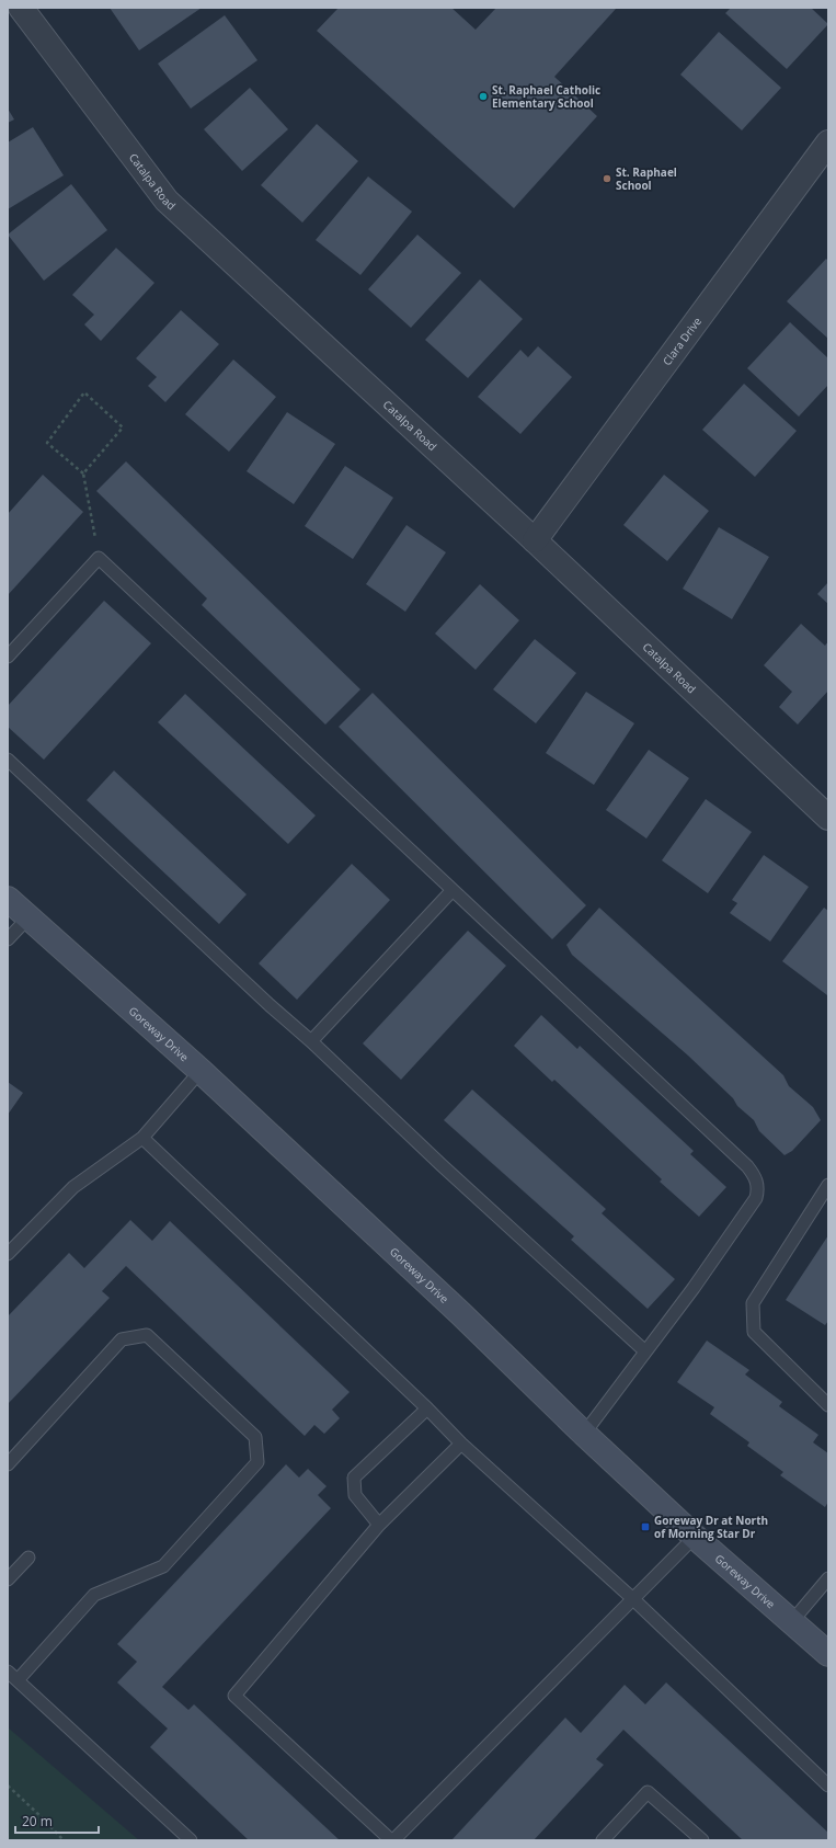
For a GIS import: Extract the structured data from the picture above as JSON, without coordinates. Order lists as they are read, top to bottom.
{
  "streets": {
    "main road": ["Goreway Drive"],
    "street": ["Catalpa Road", "Clara Drive"]
  },
  "crossings": [
    ["Catalpa Road", "Clara Drive"]
  ],
  "places": {
    "other": ["St. Raphael Catholic Elementary School", "St. Raphael School"],
    "transit": ["Goreway Dr at North of Morning Star Dr"]
  },
  "scale_bar": "20 m"
}
